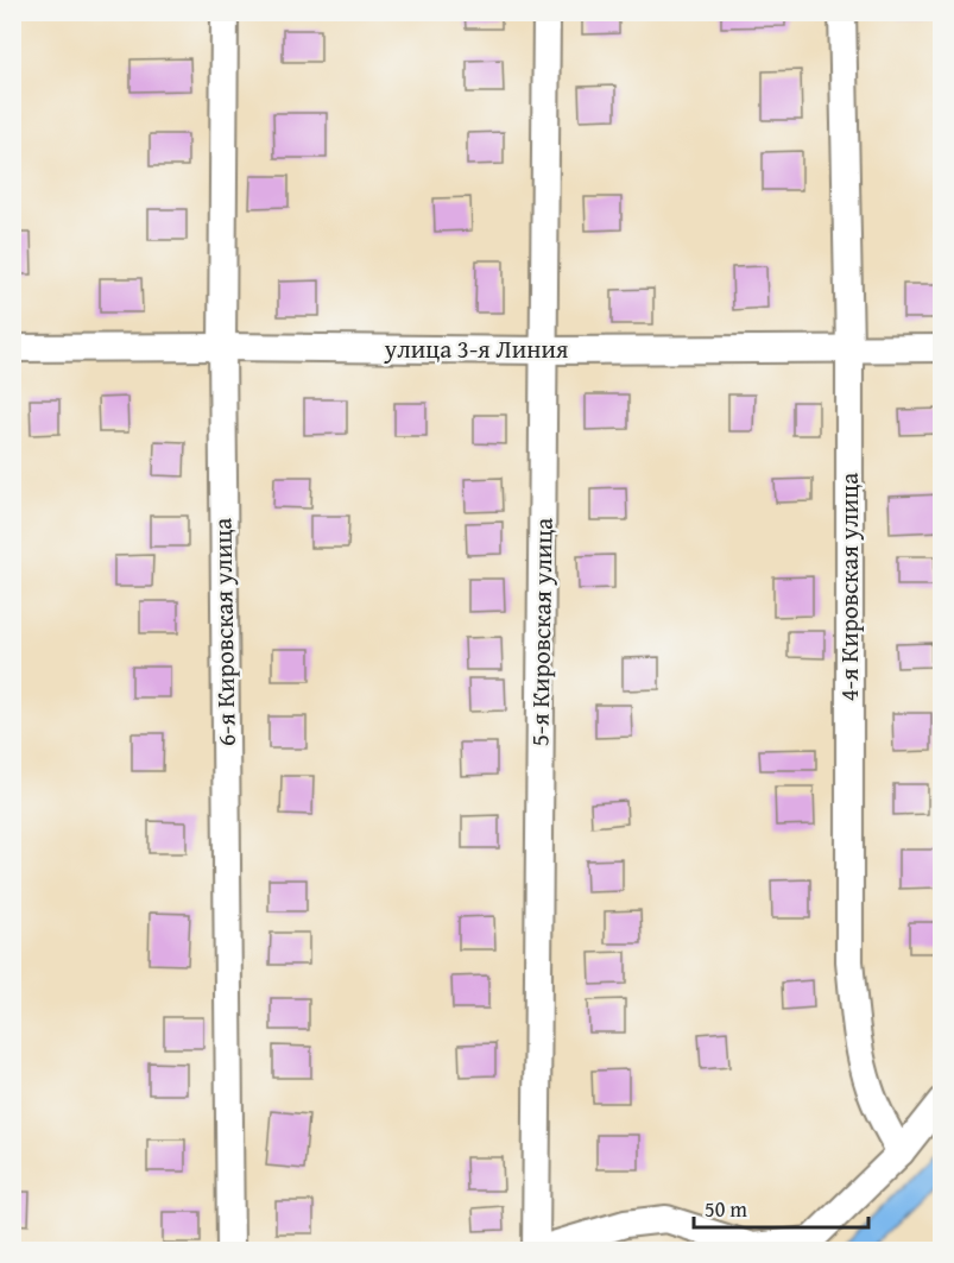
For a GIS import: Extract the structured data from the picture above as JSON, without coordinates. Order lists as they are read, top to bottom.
{
  "streets": {
    "street": [
      "улица 3-я Линия",
      "4-я Кировская улица",
      "6-я Кировская улица",
      "5-я Кировская улица"
    ]
  },
  "crossings": [
    ["улица 3-я Линия", "4-я Кировская улица"],
    ["улица 3-я Линия", "6-я Кировская улица"],
    ["улица 3-я Линия", "5-я Кировская улица"]
  ],
  "scale_bar": "50 m"
}
